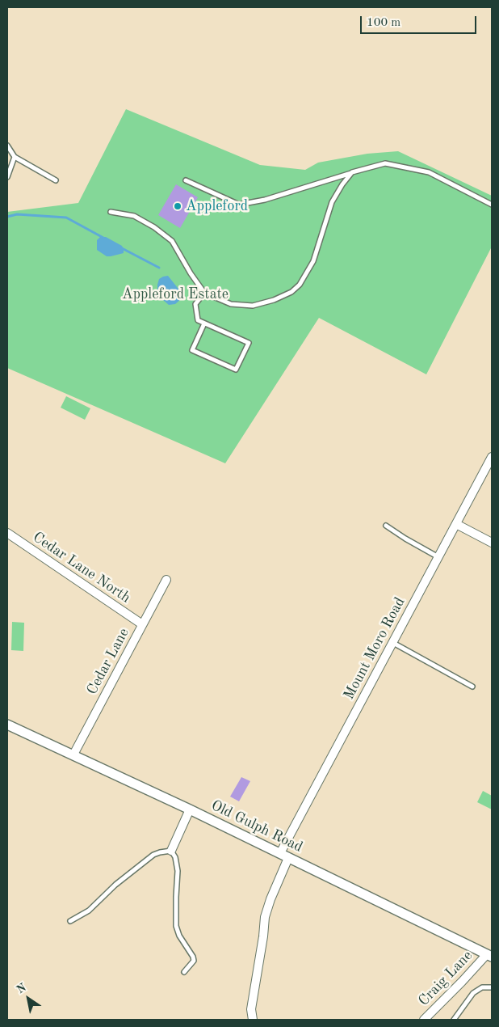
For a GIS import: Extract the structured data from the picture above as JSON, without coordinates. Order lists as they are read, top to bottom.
{
  "streets": {
    "street": [
      "Cedar Lane North",
      "Mount Moro Road",
      "Cedar Lane",
      "Old Gulph Road",
      "Craig Lane"
    ]
  },
  "crossings": [
    ["Cedar Lane North", "Cedar Lane"],
    ["Mount Moro Road", "Old Gulph Road"],
    ["Cedar Lane", "Old Gulph Road"],
    ["Old Gulph Road", "Craig Lane"]
  ],
  "parks": ["Appleford Estate"],
  "places": ["Appleford"],
  "scale_bar": "100 m",
  "north": "top left"
}
